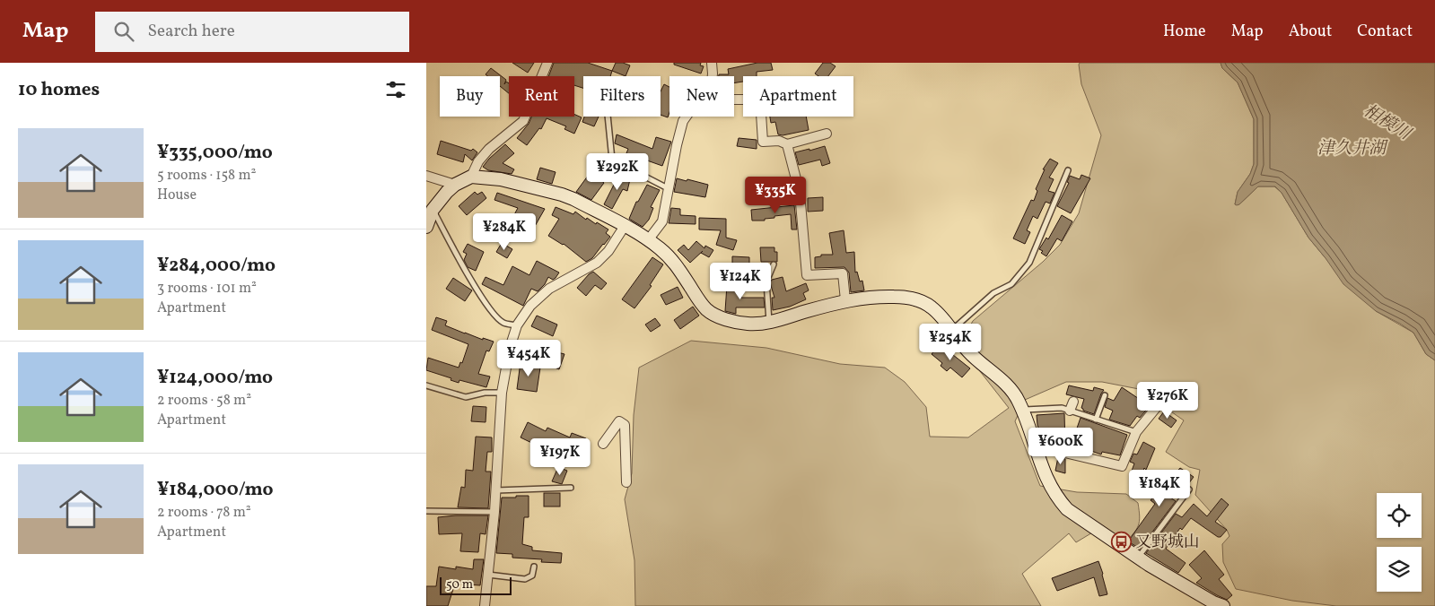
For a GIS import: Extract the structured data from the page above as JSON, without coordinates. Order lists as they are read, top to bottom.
{
  "water": ["相模川", "津久井湖"],
  "places": {
    "bus stop": ["又野城山"]
  },
  "scale_bar": "50 m",
  "page": {
    "header": "Map",
    "search": "Search here",
    "nav": [
      "Home",
      "Map",
      "About",
      "Contact"
    ],
    "heading": "10 homes",
    "chip": [
      "Buy",
      "Rent",
      "Filters",
      "New",
      "Apartment"
    ],
    "list": [
      {
        "name": "¥335,000/mo",
        "note": "5 rooms · 158 m² · House"
      },
      {
        "name": "¥284,000/mo",
        "note": "3 rooms · 101 m² · Apartment"
      },
      {
        "name": "¥124,000/mo",
        "note": "2 rooms · 58 m² · Apartment"
      },
      {
        "name": "¥184,000/mo",
        "note": "2 rooms · 78 m² · Apartment"
      }
    ],
    "price": [
      "¥292K",
      "¥335K",
      "¥284K",
      "¥124K",
      "¥254K",
      "¥454K",
      "¥276K",
      "¥600K",
      "¥197K",
      "¥184K"
    ],
    "scale": "50 m"
  }
}
